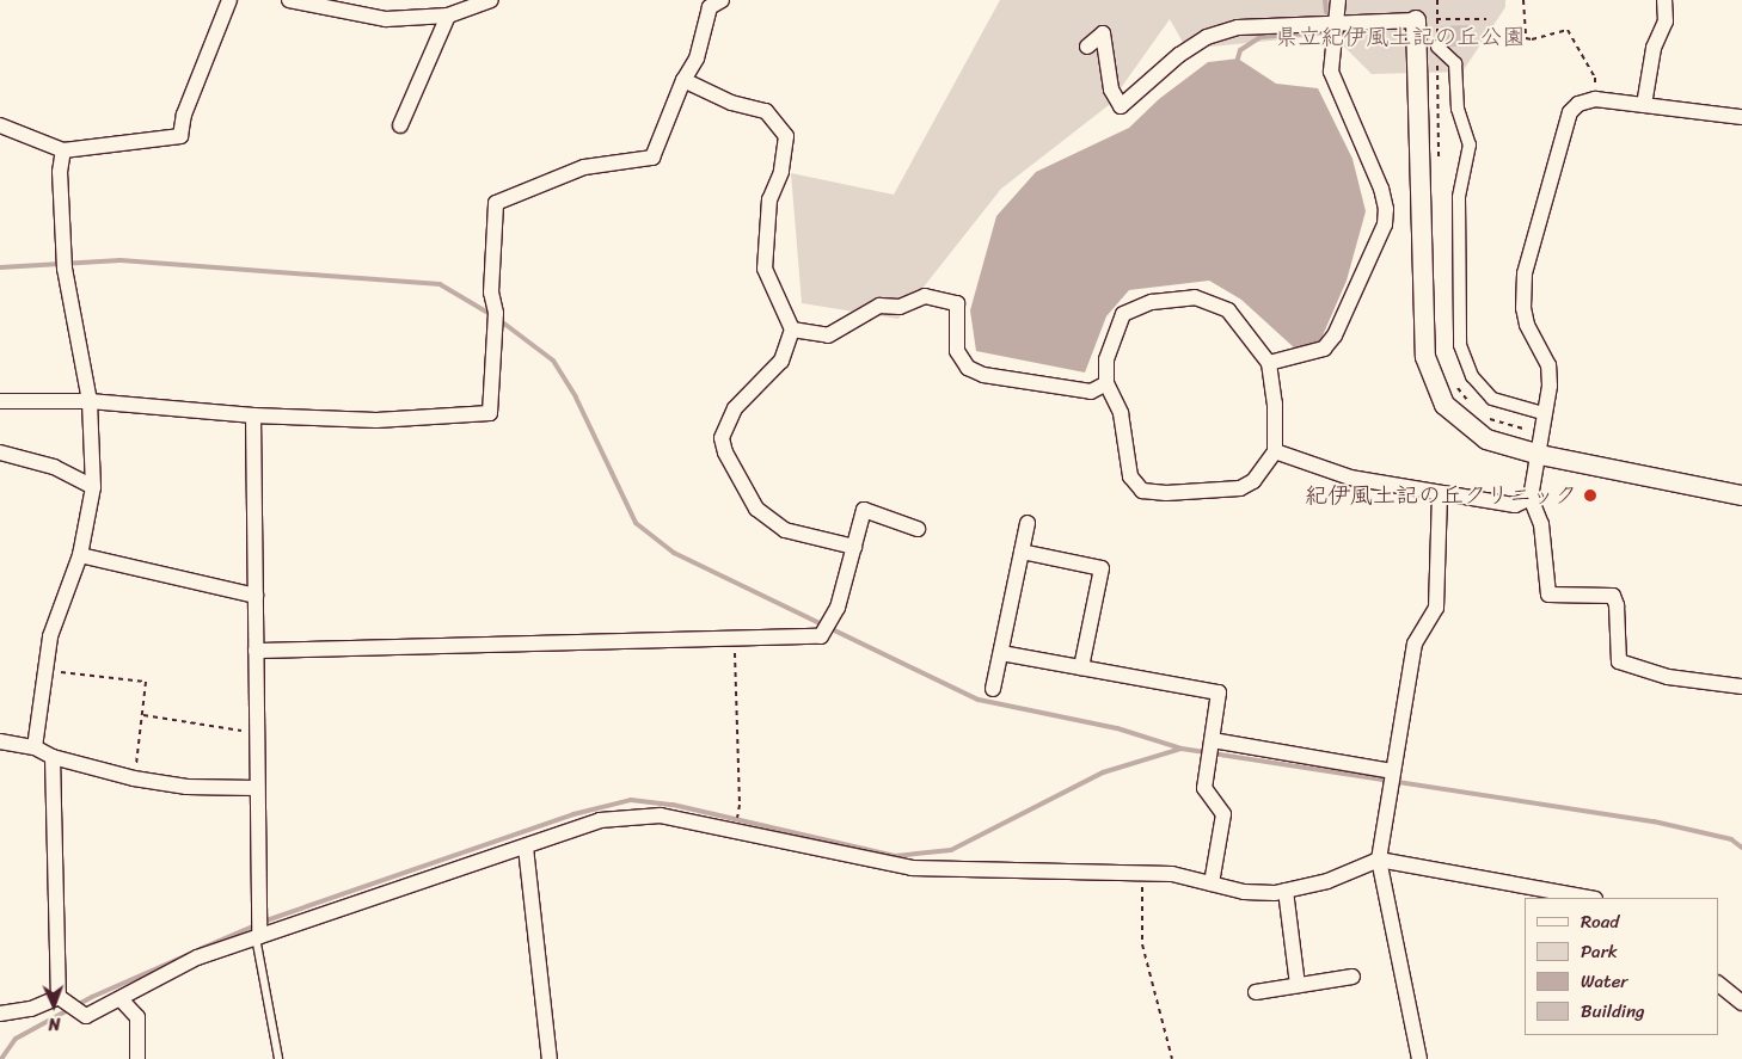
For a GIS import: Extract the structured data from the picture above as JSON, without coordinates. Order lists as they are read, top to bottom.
{
  "parks": ["県立紀伊風土記の丘公園"],
  "places": ["紀伊風土記の丘クリニック"],
  "legend": [
    "Road",
    "Park",
    "Water",
    "Building"
  ],
  "north": "bottom"
}
